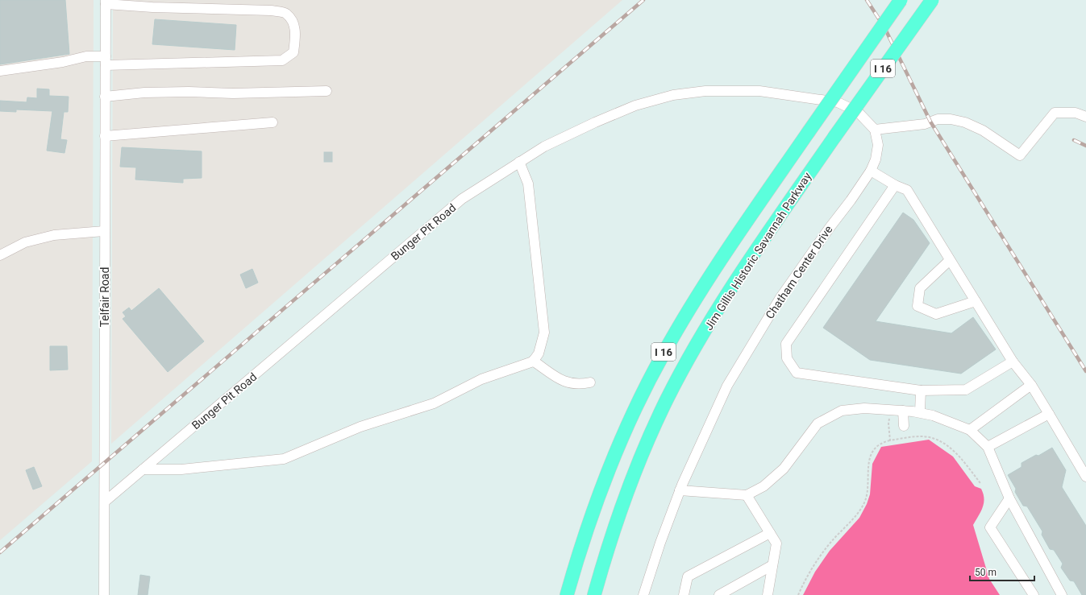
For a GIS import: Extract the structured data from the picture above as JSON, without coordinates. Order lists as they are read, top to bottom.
{
  "streets": {
    "highway": ["I 16", "Jim Gillis Historic Savannah Parkway"],
    "street": ["Bunger Pit Road", "Chatham Center Drive", "Telfair Road"]
  },
  "crossings": [
    ["Bunger Pit Road", "Chatham Center Drive"],
    ["Bunger Pit Road", "Telfair Road"]
  ],
  "scale_bar": "50 m"
}
